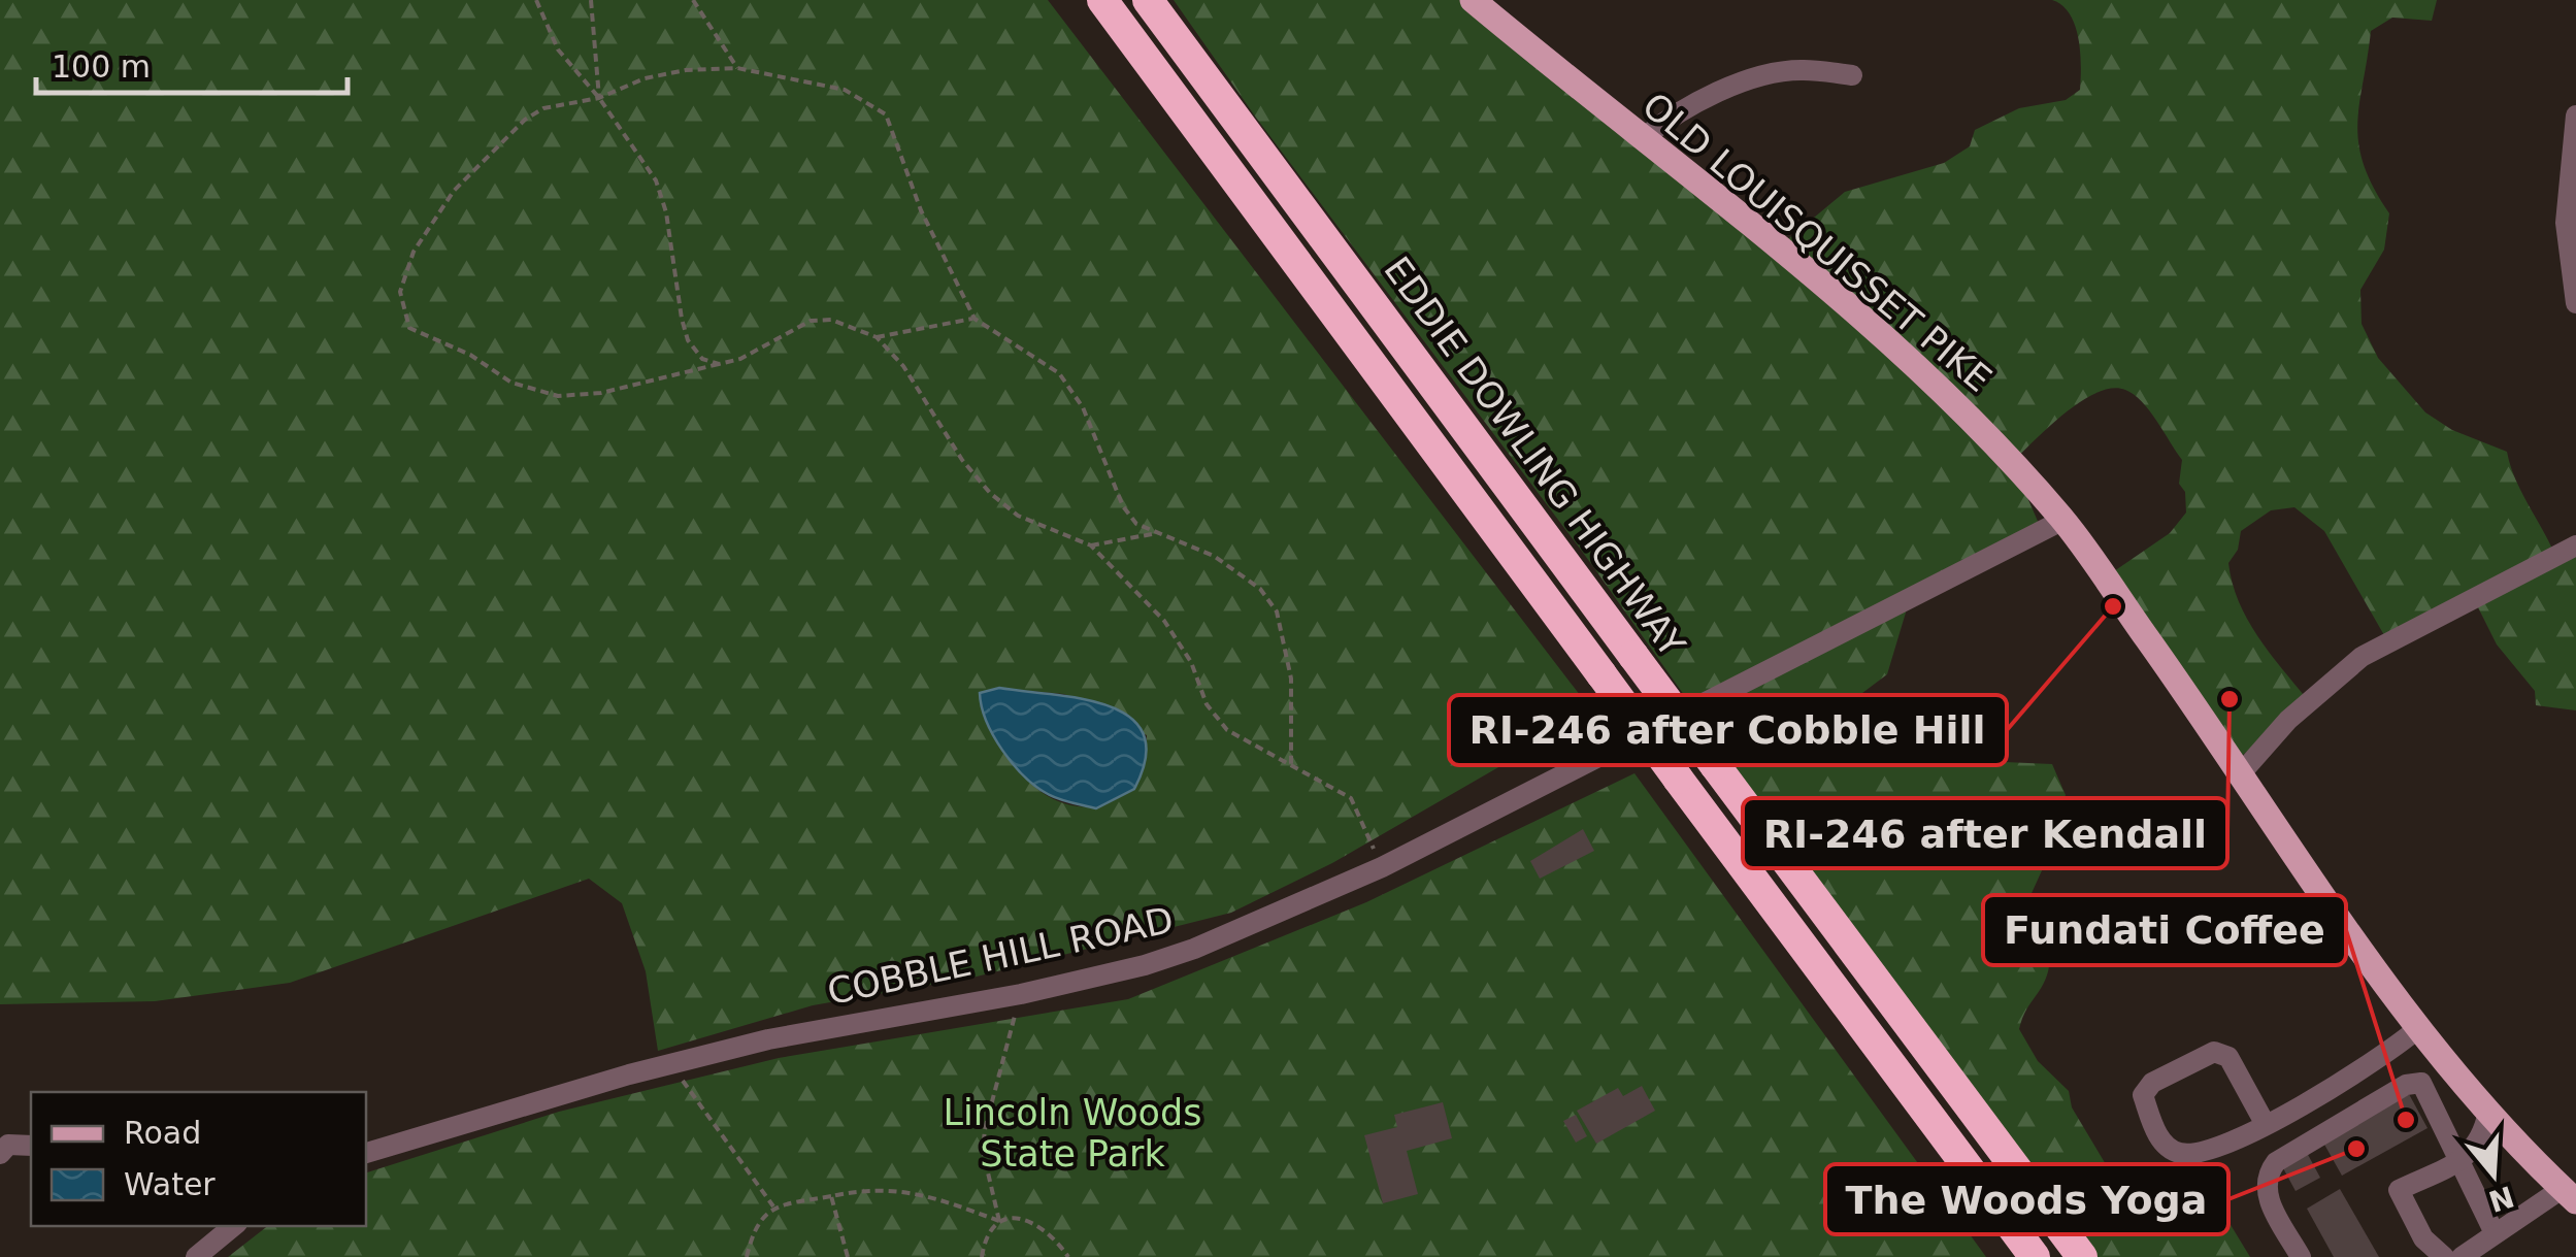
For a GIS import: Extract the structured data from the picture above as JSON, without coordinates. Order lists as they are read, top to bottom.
{
  "streets": {
    "highway": ["EDDIE DOWLING HIGHWAY"],
    "main road": ["OLD LOUISQUISSET PIKE"],
    "street": ["COBBLE HILL ROAD"]
  },
  "crossings": [
    ["OLD LOUISQUISSET PIKE", "COBBLE HILL ROAD"]
  ],
  "parks": ["Lincoln Woods State Park"],
  "places": [
    "RI-246 after Cobble Hill",
    "RI-246 after Kendall",
    "Fundati Coffee",
    "The Woods Yoga"
  ],
  "legend": ["Road", "Water"],
  "scale_bar": "100 m",
  "north": "bottom"
}
